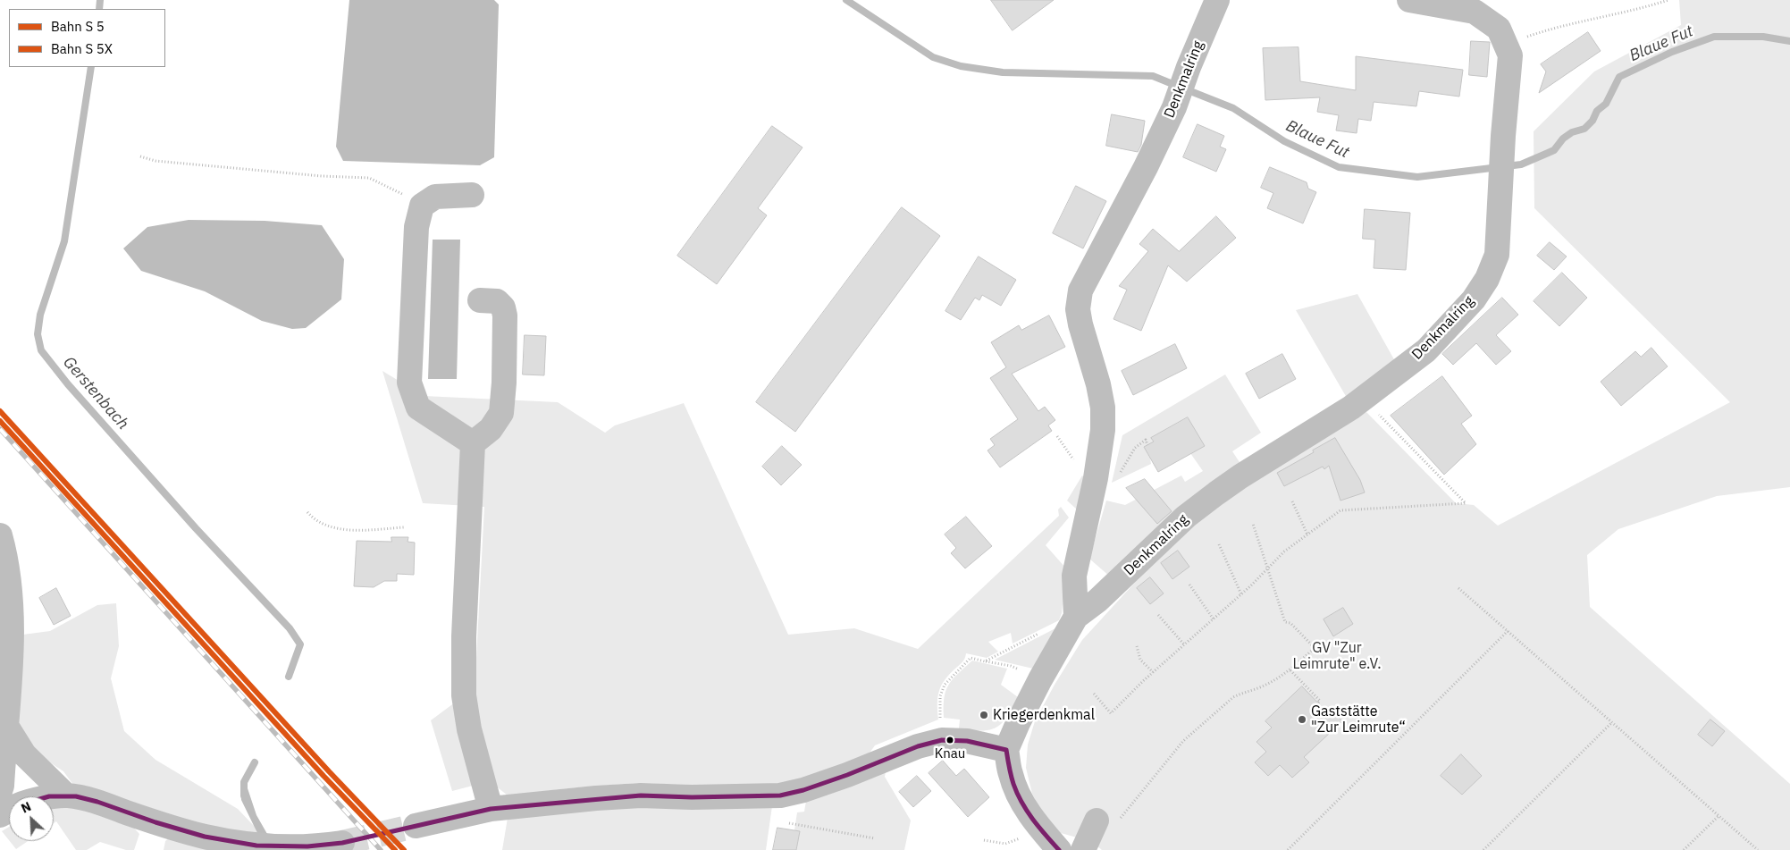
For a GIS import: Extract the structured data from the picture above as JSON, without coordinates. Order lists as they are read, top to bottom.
{
  "streets": {
    "street": ["Denkmalring"]
  },
  "water": ["Blaue Fut", "Gerstenbach"],
  "parks": ["GV \"Zur Leimrute\" e.V."],
  "places": ["Kriegerdenkmal", "Gaststätte \"Zur Leimrute“", "Knau"],
  "legend": ["Bahn S 5", "Bahn S 5X"],
  "north": "top left"
}
